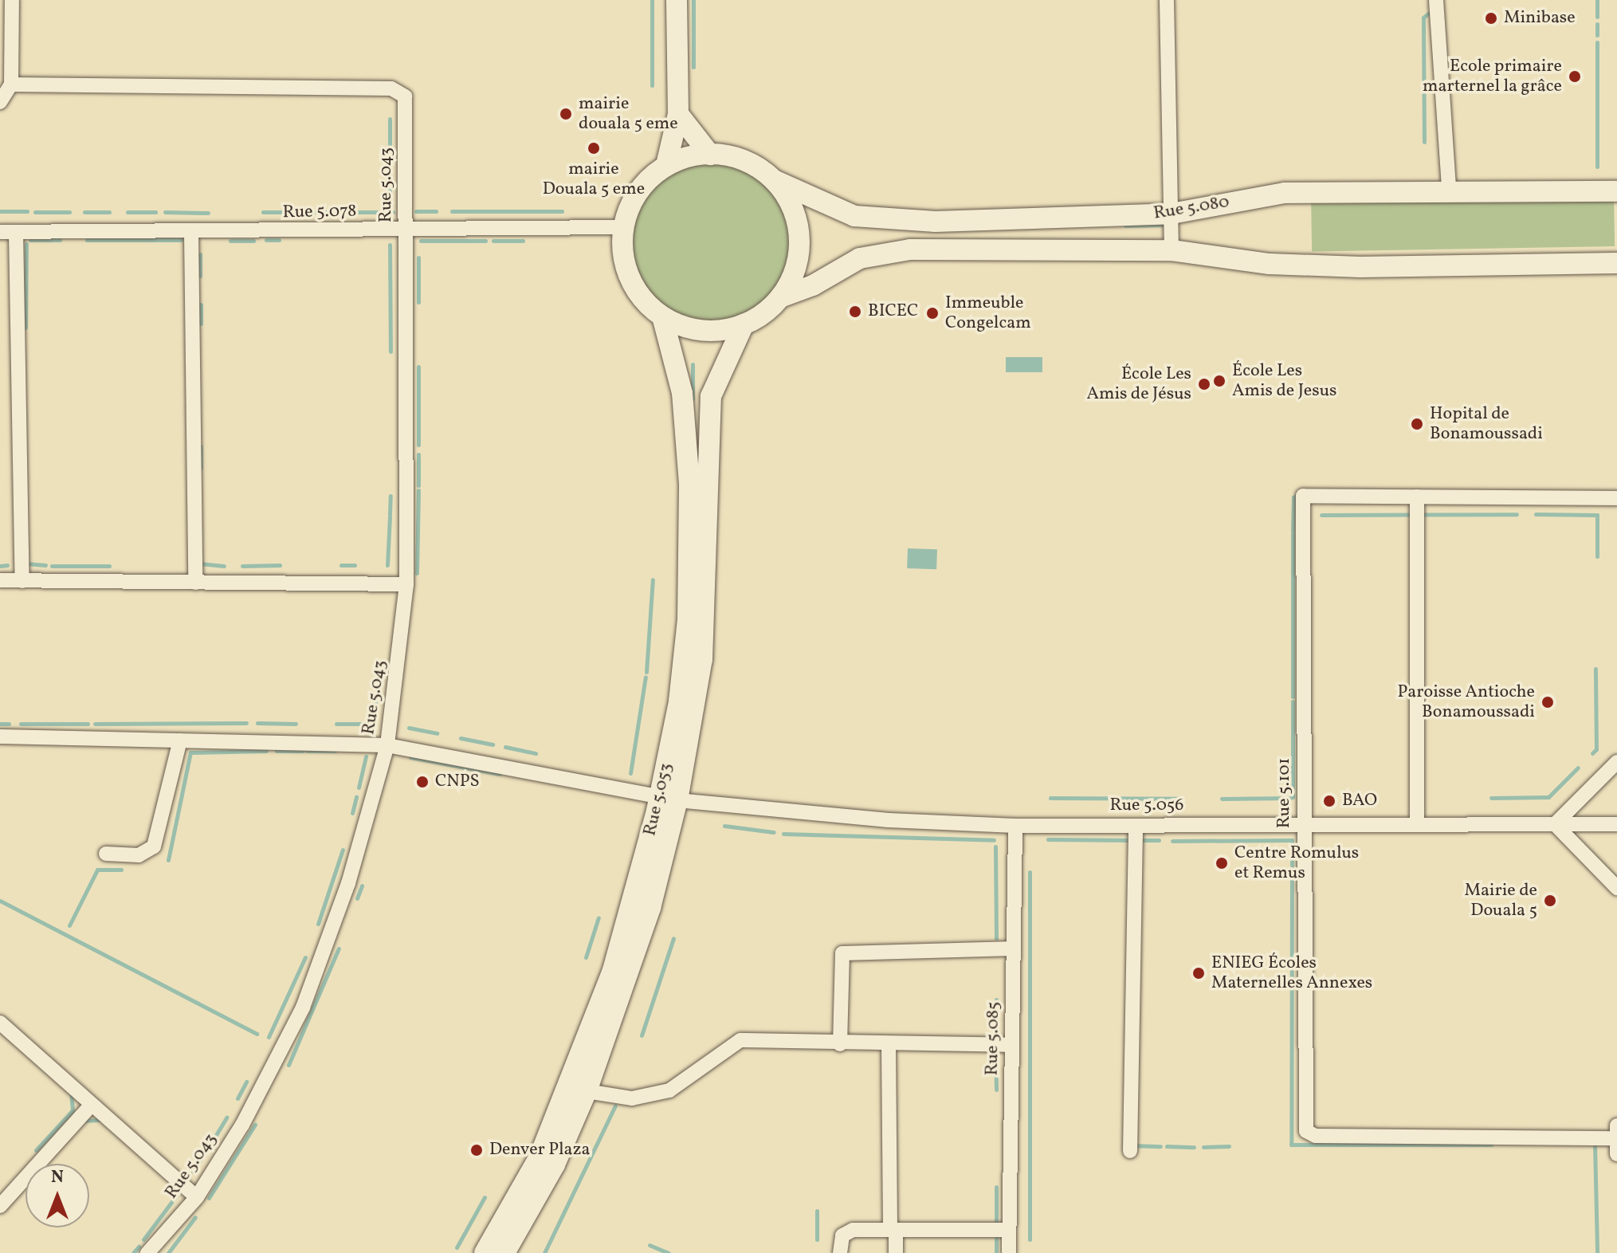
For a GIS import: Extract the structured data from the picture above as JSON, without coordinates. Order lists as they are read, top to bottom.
{
  "streets": {
    "main road": ["Rue 5.080", "Rue 5.053"],
    "street": [
      "Rue 5.043",
      "Rue 5.078",
      "Rue 5.101",
      "Rue 5.056",
      "Rue 5.085"
    ]
  },
  "crossings": [
    ["Rue 5.043", "Rue 5.078"],
    ["Rue 5.043", "Rue 5.056"],
    ["Rue 5.080", "Rue 5.078"],
    ["Rue 5.080", "Rue 5.053"],
    ["Rue 5.078", "Rue 5.053"],
    ["Rue 5.101", "Rue 5.056"],
    ["Rue 5.053", "Rue 5.056"],
    ["Rue 5.056", "Rue 5.085"]
  ],
  "places": [
    "Minibase",
    "Ecole primaire marternel la grâce",
    "mairie douala 5 eme",
    "mairie Douala 5 eme",
    "BICEC",
    "Immeuble Congelcam",
    "École Les Amis de Jesus",
    "École Les Amis de Jésus",
    "Hopital de Bonamoussadi",
    "Paroisse Antioche Bonamoussadi",
    "CNPS",
    "BAO",
    "Centre Romulus et Remus",
    "Mairie de Douala 5",
    "ENIEG Écoles Maternelles Annexes",
    "Denver Plaza"
  ],
  "north": "top"
}
